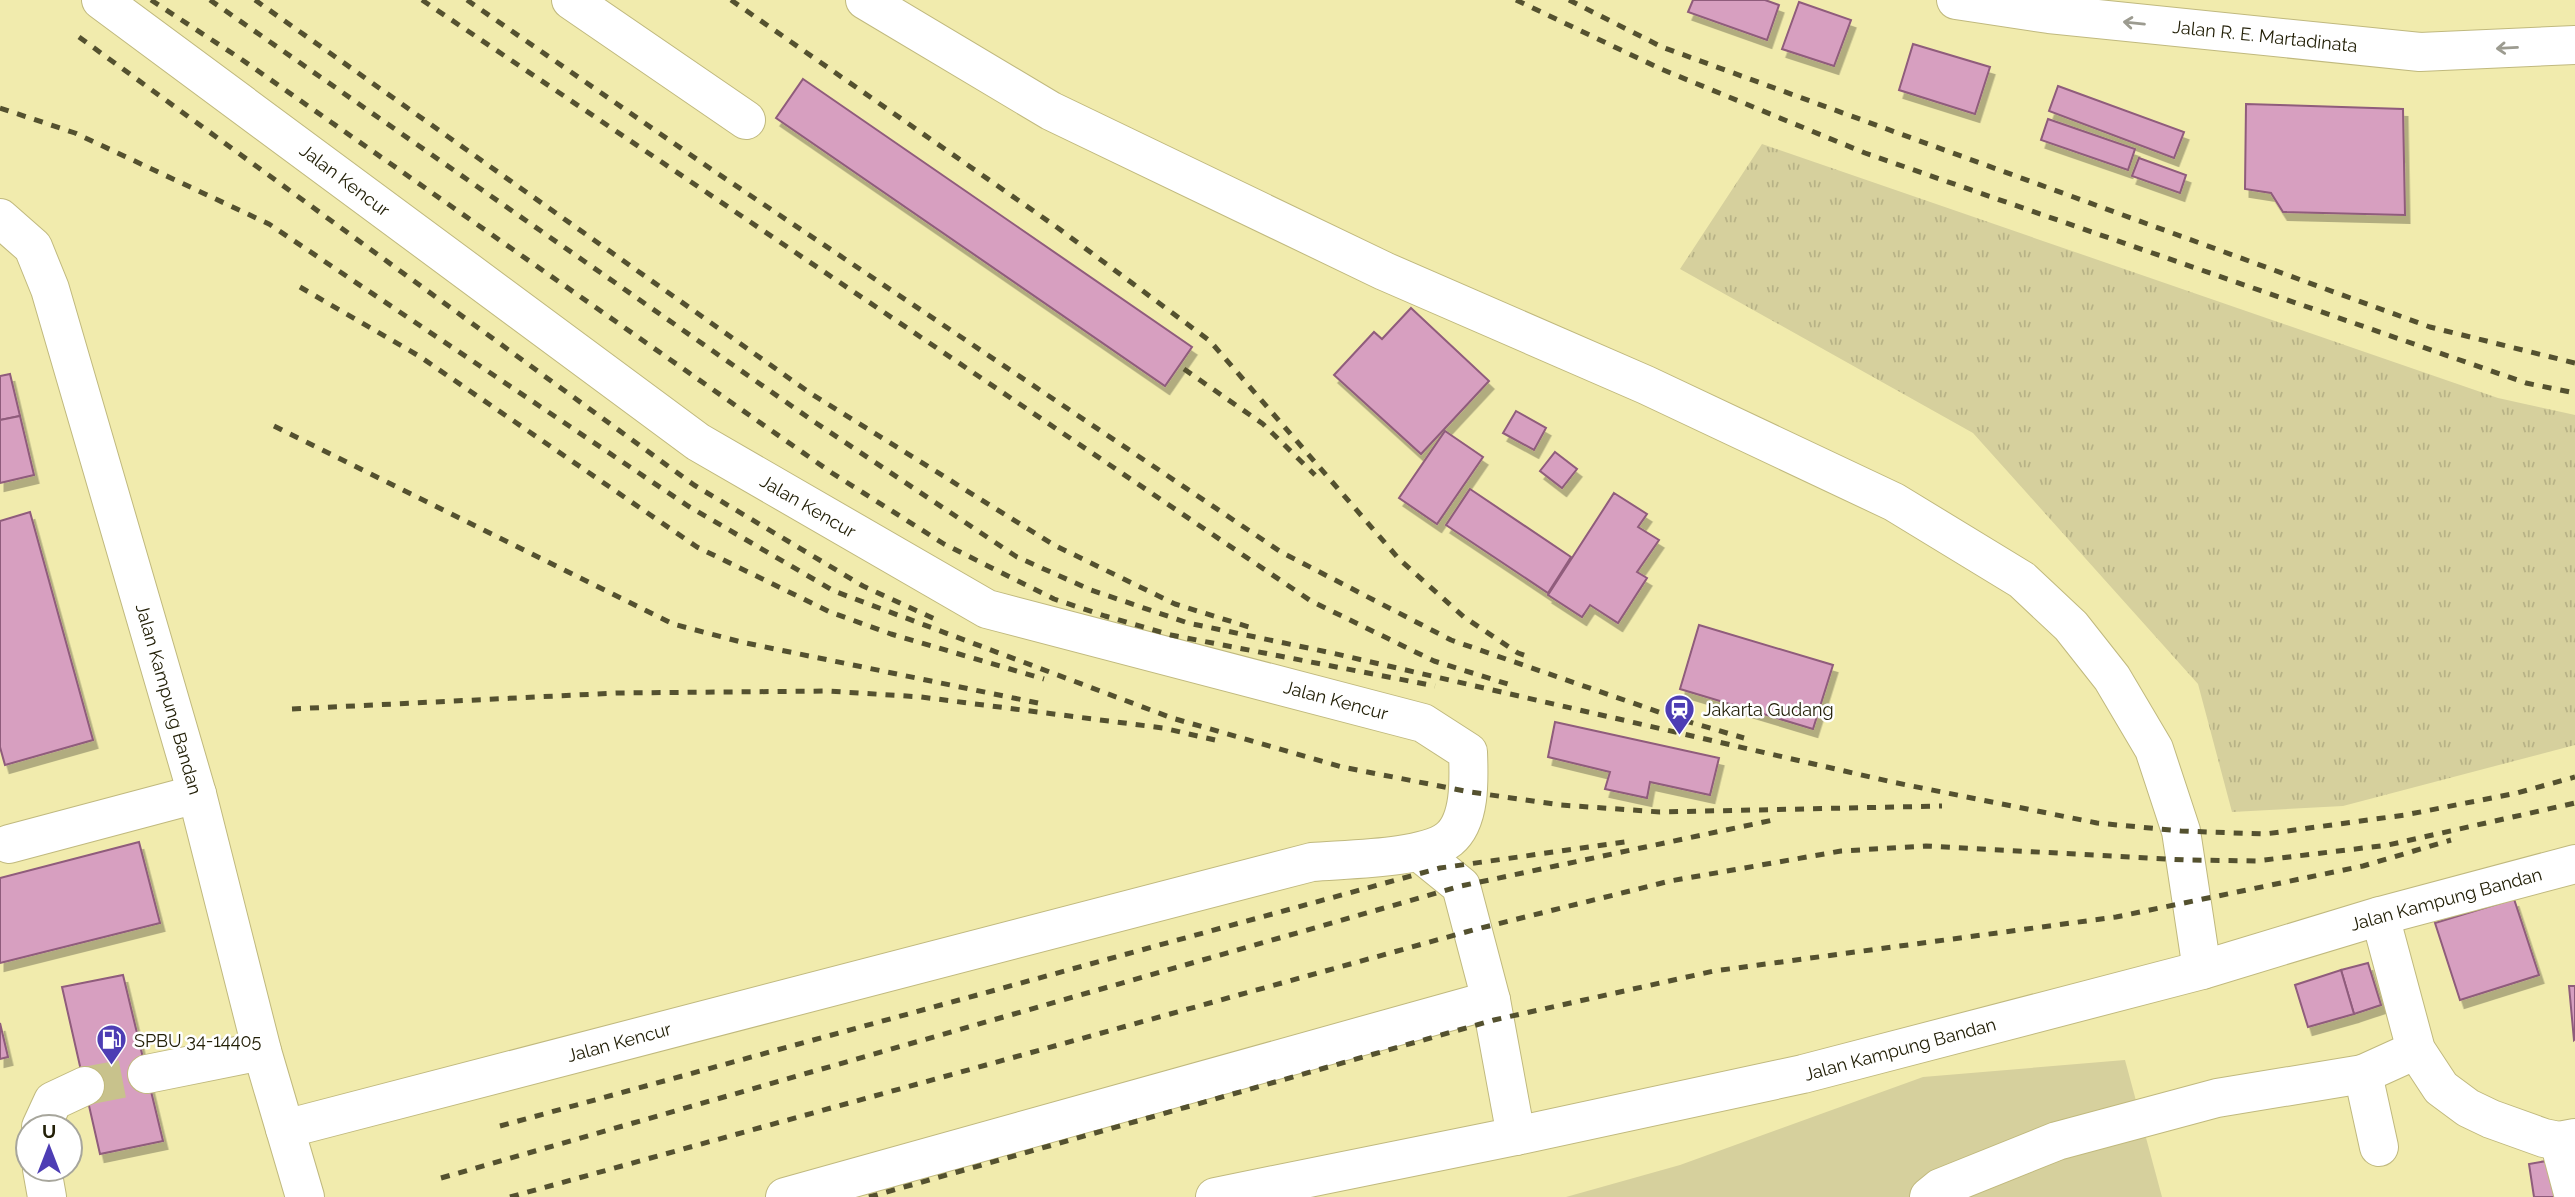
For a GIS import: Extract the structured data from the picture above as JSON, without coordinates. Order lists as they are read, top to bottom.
{
  "streets": {
    "main road": ["Jalan R. E. Martadinata", "Jalan Kencur", "Jalan Kampung Bandan"]
  },
  "crossings": [
    ["Jalan Kencur", "Jalan Kampung Bandan"]
  ],
  "one_way": ["Jalan R. E. Martadinata"],
  "places": {
    "station": ["Jakarta Gudang"],
    "fuel station": ["SPBU 34-14405"]
  },
  "north": "top"
}
